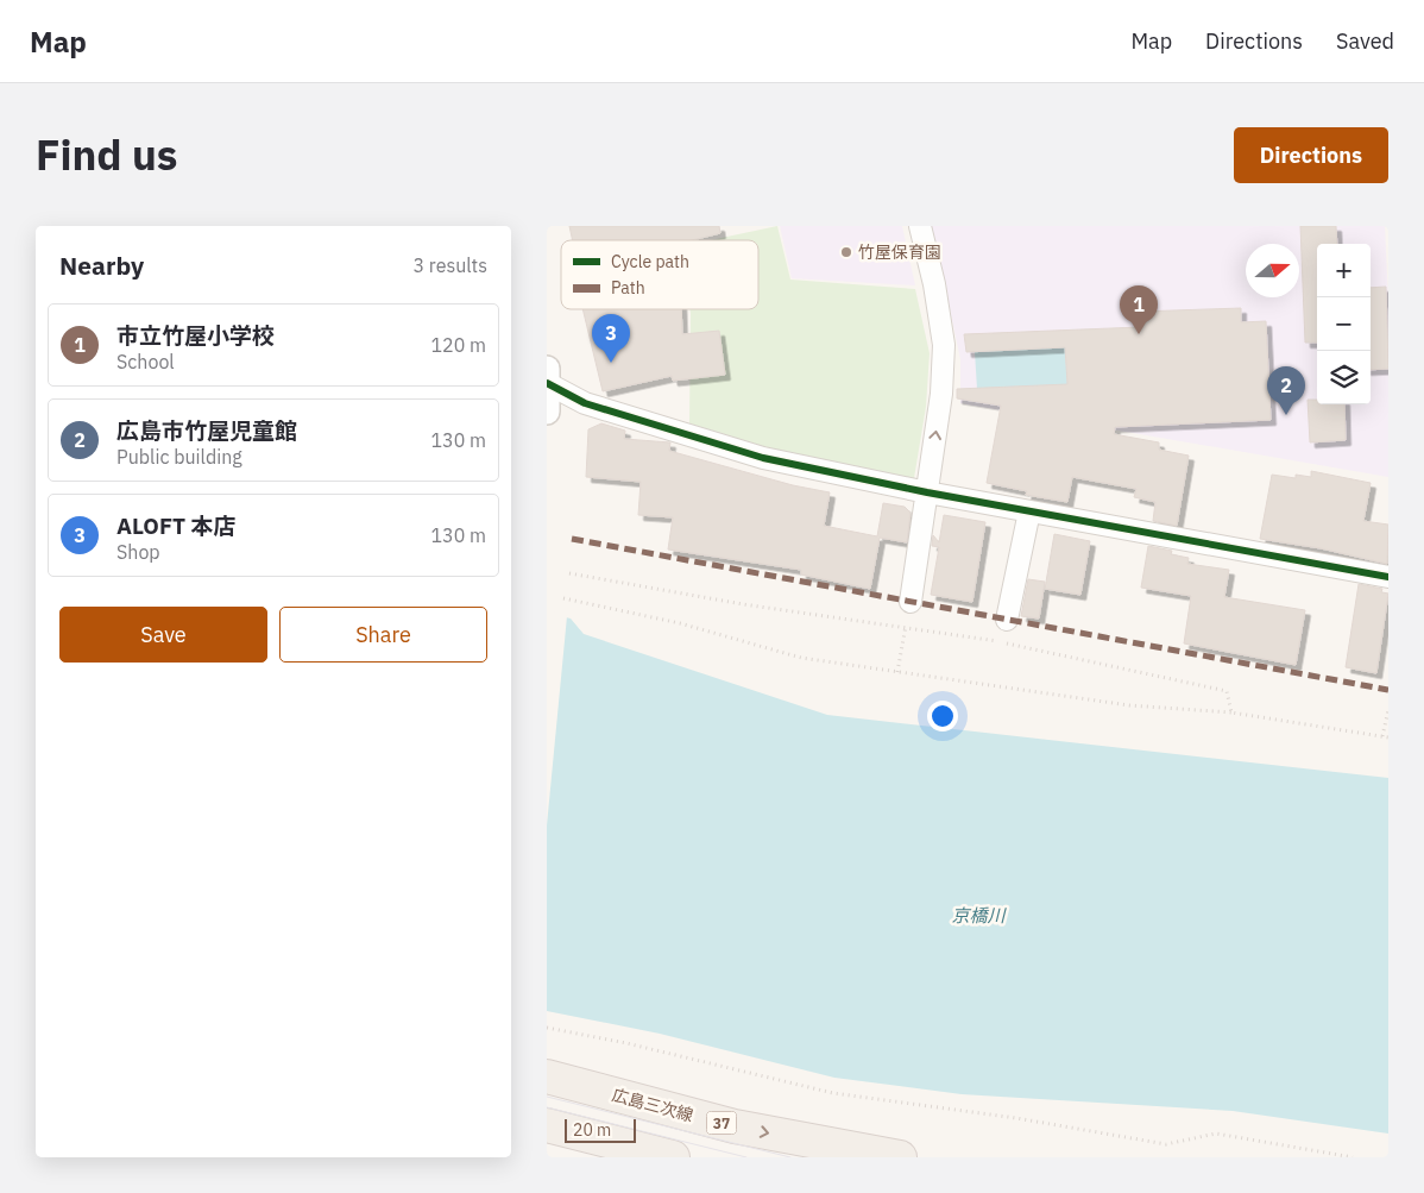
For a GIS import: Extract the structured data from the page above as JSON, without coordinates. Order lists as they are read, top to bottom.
{
  "streets": {
    "main road": ["広島三次線", "37"]
  },
  "water": ["京橋川"],
  "places": ["竹屋保育園"],
  "legend": ["Cycle path", "Path"],
  "scale_bar": "20 m",
  "north": "right",
  "page": {
    "header": "Map",
    "nav": ["Map", "Directions", "Saved"],
    "title": "Find us",
    "buttons": [
      "Directions",
      ["Save", "Share"]
    ],
    "heading": ["Nearby", "3 results"],
    "map_buttons": ["+", "−"],
    "pins": ["1", "3", "2"],
    "list": [
      {
        "mark": "1",
        "name": "市立竹屋小学校",
        "note": "School",
        "value": "120 m"
      },
      {
        "mark": "2",
        "name": "広島市竹屋児童館",
        "note": "Public building",
        "value": "130 m"
      },
      {
        "mark": "3",
        "name": "ALOFT 本店",
        "note": "Shop",
        "value": "130 m"
      }
    ],
    "scale": "20 m"
  }
}
